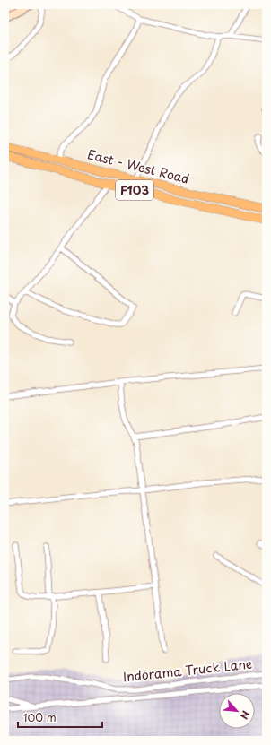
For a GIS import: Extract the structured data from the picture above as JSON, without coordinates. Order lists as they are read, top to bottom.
{
  "streets": {
    "main road": ["East - West Road", "F103"],
    "street": ["Indorama Truck Lane"]
  },
  "scale_bar": "100 m",
  "north": "bottom right"
}
